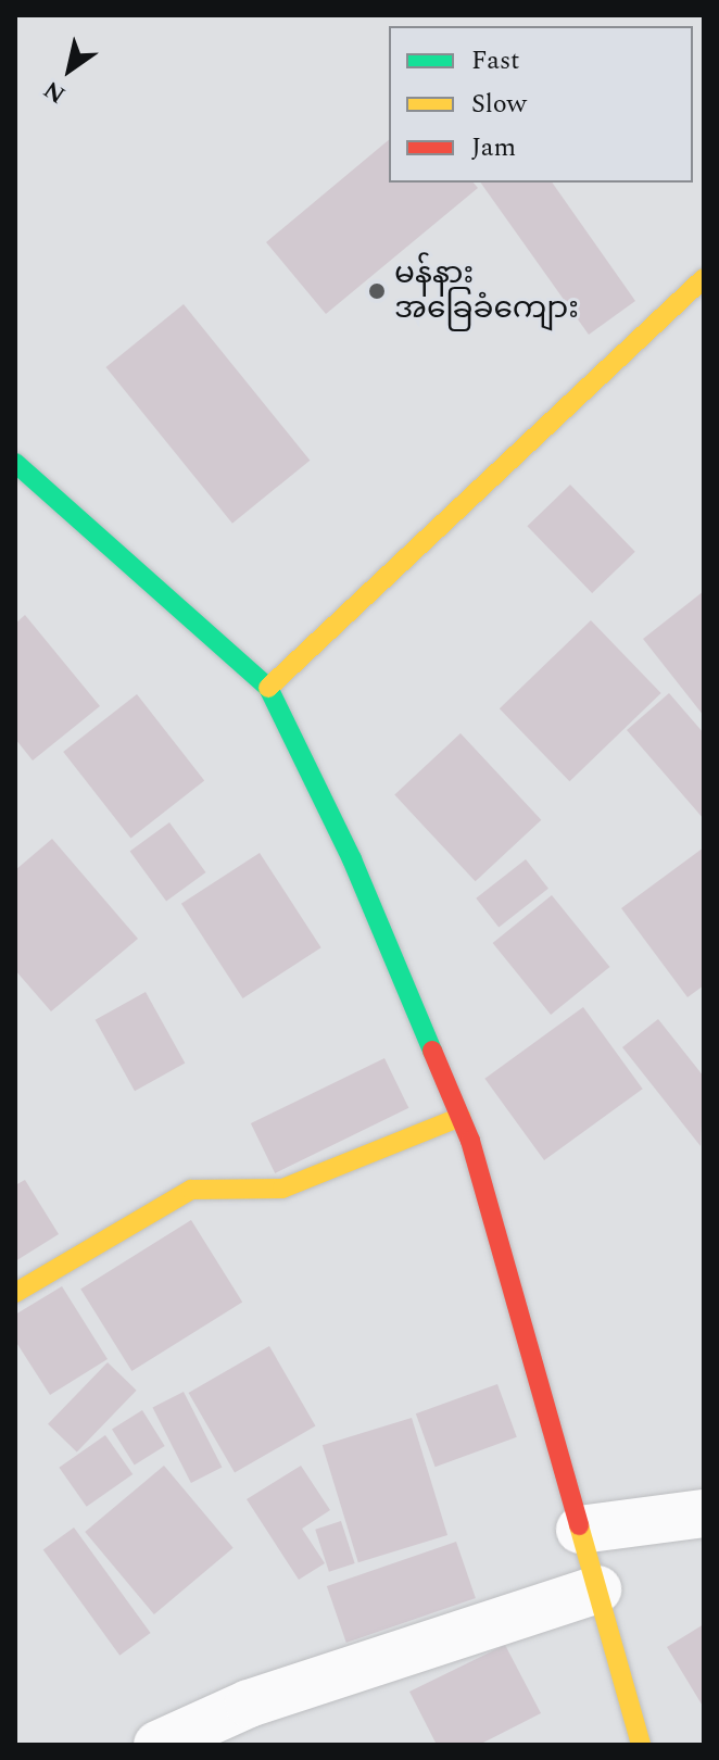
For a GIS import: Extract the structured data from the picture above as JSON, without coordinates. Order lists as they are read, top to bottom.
{
  "places": ["မန်နား အခြေခံကျေား"],
  "legend": ["Fast", "Slow", "Jam"],
  "north": "bottom left"
}
